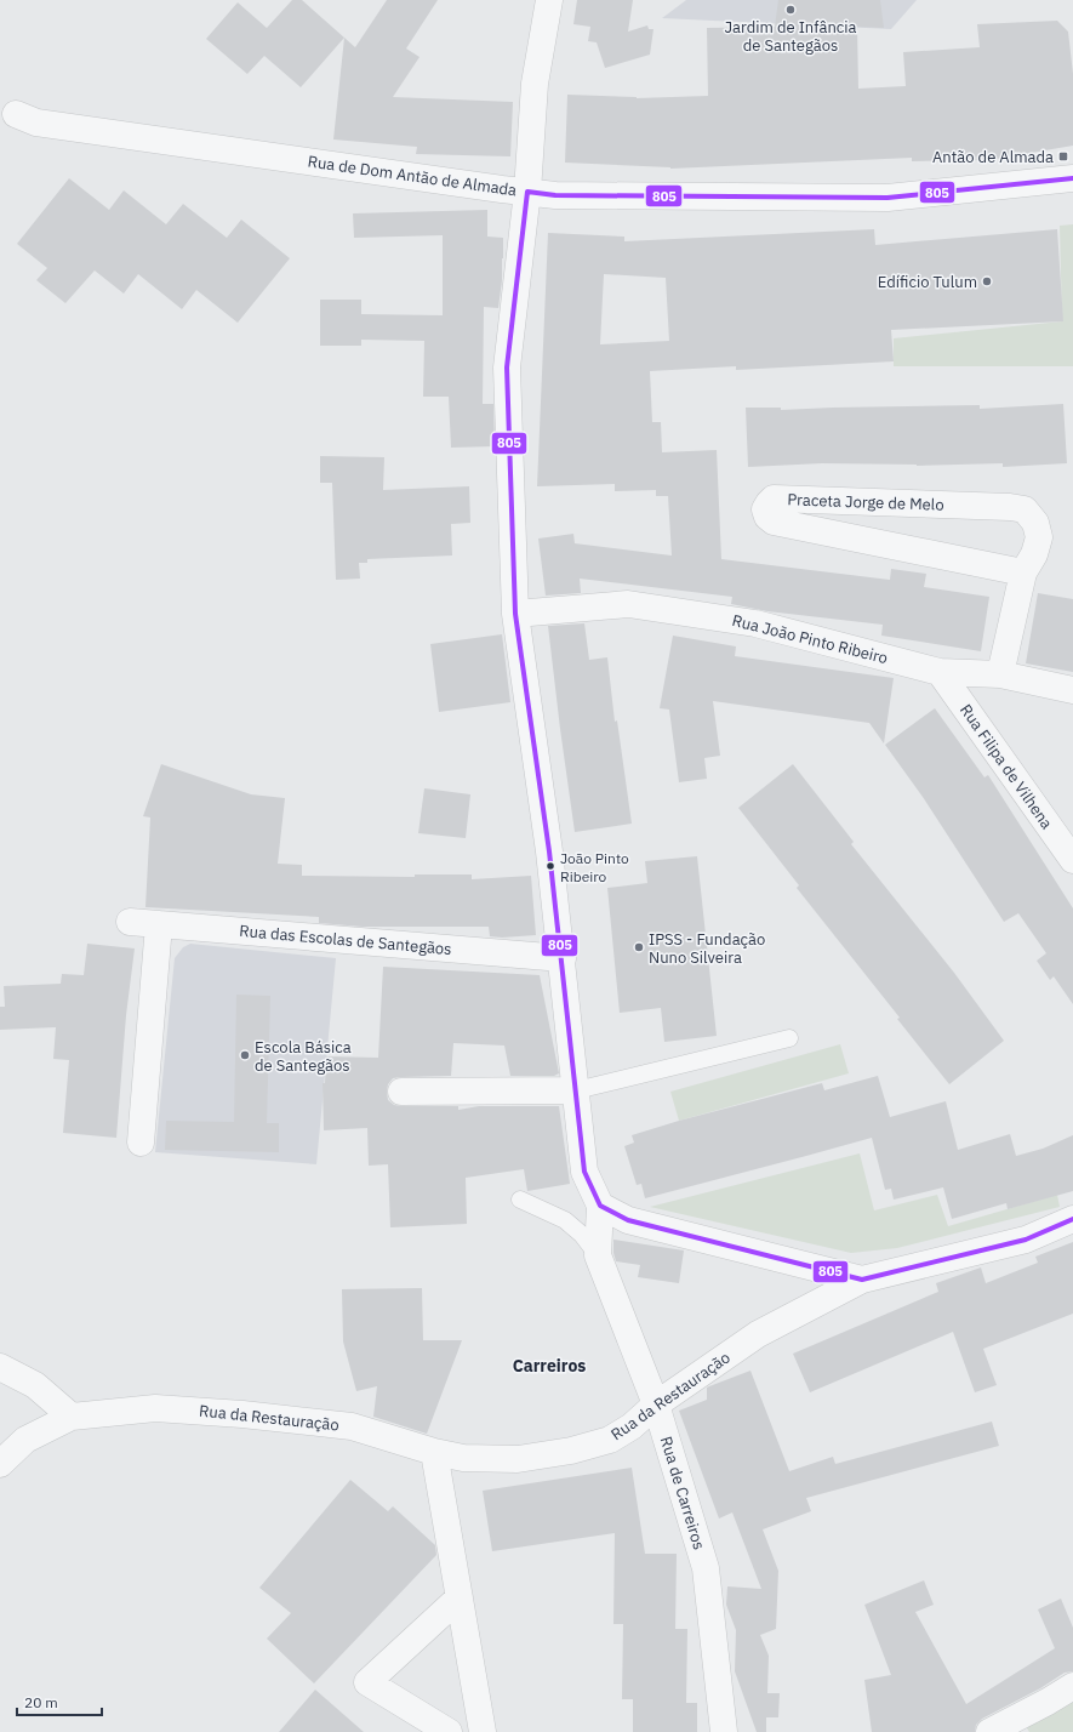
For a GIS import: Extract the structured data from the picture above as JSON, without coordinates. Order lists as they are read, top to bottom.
{
  "streets": {
    "street": [
      "Rua de Dom Antão de Almada",
      "Praceta Jorge de Melo",
      "Rua João Pinto Ribeiro",
      "Rua Filipa de Vilhena",
      "Rua das Escolas de Santegãos",
      "Rua da Restauração",
      "Rua de Carreiros"
    ]
  },
  "crossings": [
    ["Praceta Jorge de Melo", "Rua João Pinto Ribeiro"],
    ["Rua João Pinto Ribeiro", "Rua Filipa de Vilhena"],
    ["Rua da Restauração", "Rua de Carreiros"]
  ],
  "districts": ["Carreiros"],
  "places": {
    "other": [
      "Jardim de Infância de Santegãos",
      "Edíficio Tulum",
      "João Pinto Ribeiro",
      "IPSS - Fundação Nuno Silveira",
      "Escola Básica de Santegãos"
    ],
    "transit": ["Antão de Almada"]
  },
  "lines": ["transit line 805"],
  "scale_bar": "20 m"
}
